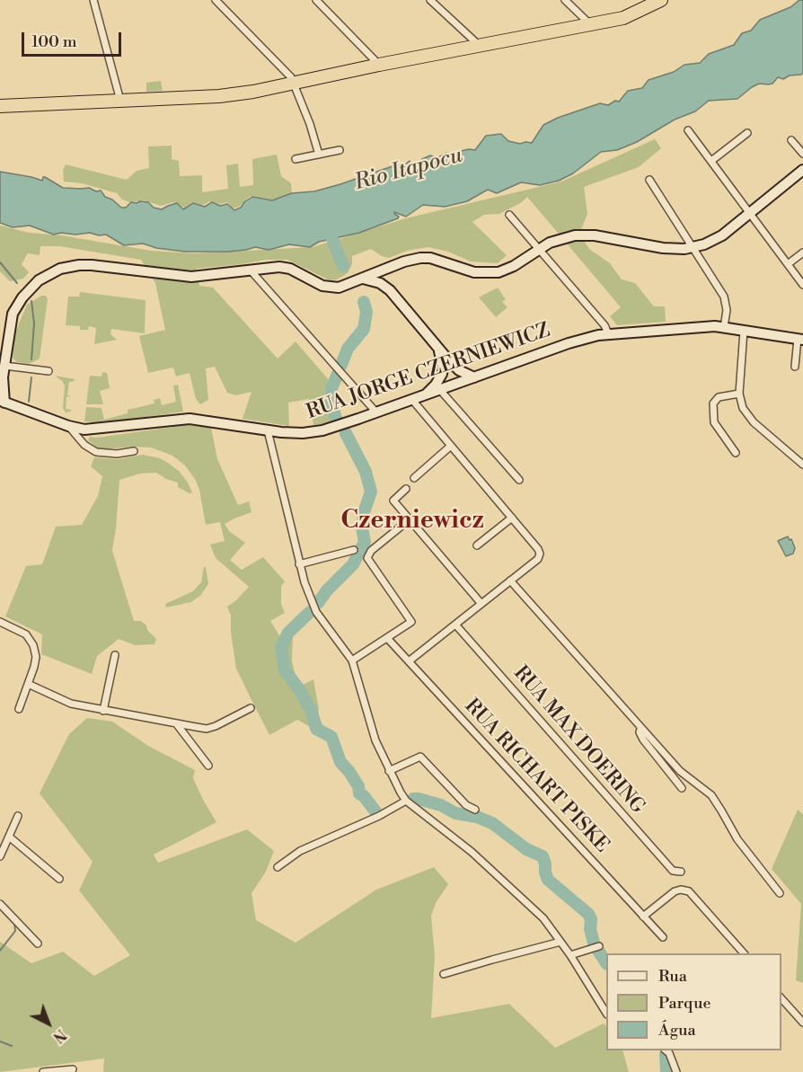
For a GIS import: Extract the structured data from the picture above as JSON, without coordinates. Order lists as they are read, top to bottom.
{
  "streets": {
    "main road": ["RUA JORGE CZERNIEWICZ"],
    "street": ["RUA MAX DOERING", "RUA RICHART PISKE"]
  },
  "districts": ["Czerniewicz"],
  "water": ["Rio Itapocu"],
  "legend": ["Rua", "Parque", "Água"],
  "scale_bar": "100 m",
  "north": "bottom right"
}
